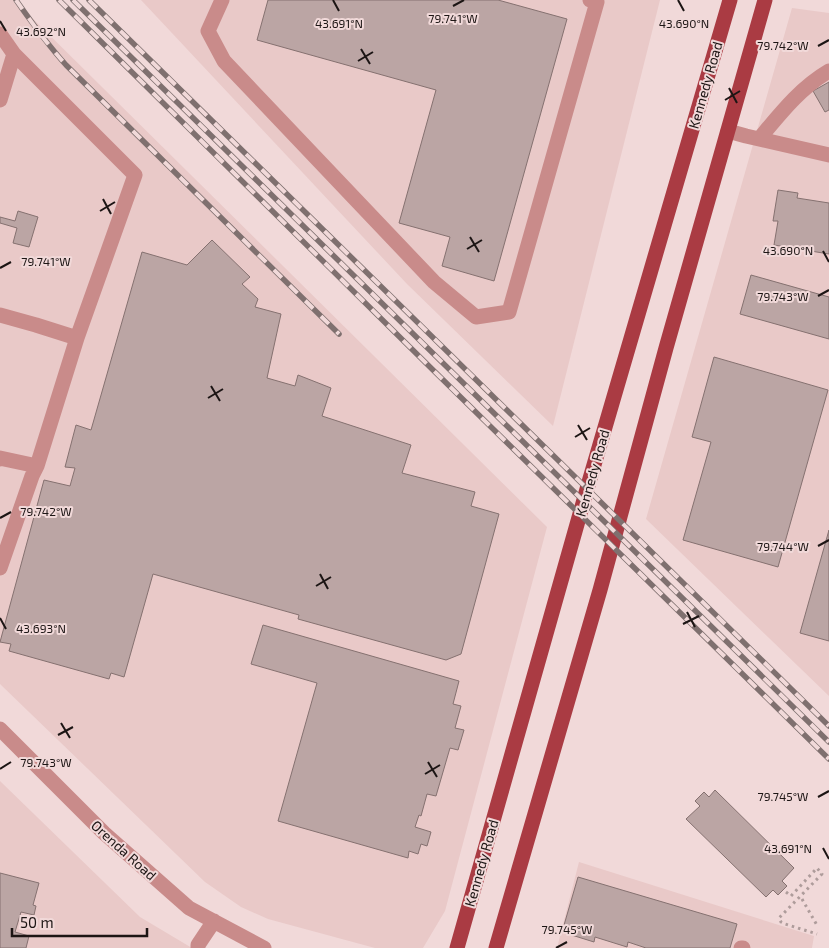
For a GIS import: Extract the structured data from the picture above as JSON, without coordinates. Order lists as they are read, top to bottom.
{
  "streets": {
    "main road": ["Kennedy Road"],
    "street": ["Orenda Road"]
  },
  "scale_bar": "50 m",
  "coordinates": [
    "79.741°W",
    "43.691°N",
    "43.690°N",
    "43.692°N",
    "79.742°W",
    "79.743°W",
    "79.744°W",
    "43.693°N",
    "79.745°W"
  ]
}
